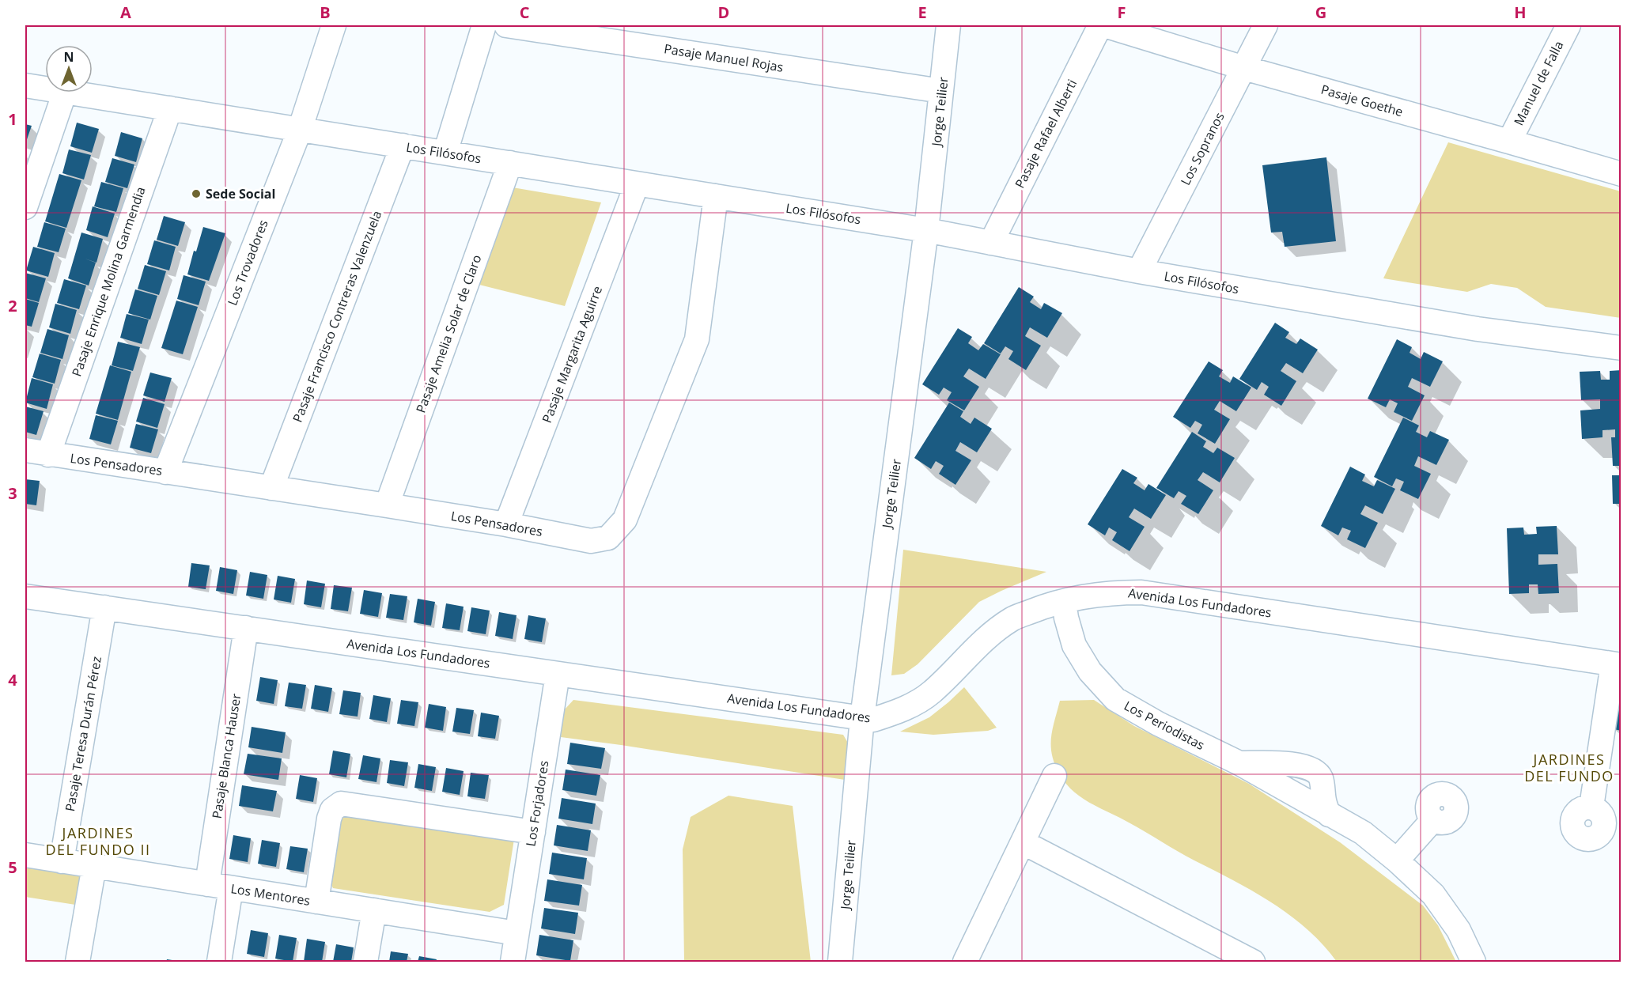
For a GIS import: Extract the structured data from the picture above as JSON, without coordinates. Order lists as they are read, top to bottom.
{
  "streets": {
    "street": [
      "Pasaje Manuel Rojas",
      "Manuel de Falla",
      "Pasaje Goethe",
      "Jorge Teilier",
      "Pasaje Rafael Alberti",
      "Los Sopranos",
      "Los Filósofos",
      "Los Trovadores",
      "Pasaje Enrique Molina Garmendia",
      "Pasaje Francisco Contreras Valenzuela",
      "Pasaje Amelia Solar de Claro",
      "Pasaje Margarita Aguirre",
      "Los Pensadores",
      "Avenida Los Fundadores",
      "Los Periodistas",
      "Pasaje Teresa Durán Pérez",
      "Pasaje Blanca Hauser",
      "Los Forjadores",
      "Los Mentores"
    ]
  },
  "crossings": [
    ["Pasaje Manuel Rojas", "Jorge Teilier"],
    ["Manuel de Falla", "Pasaje Goethe"],
    ["Pasaje Goethe", "Los Sopranos"],
    ["Jorge Teilier", "Los Filósofos"],
    ["Jorge Teilier", "Avenida Los Fundadores"],
    ["Pasaje Rafael Alberti", "Los Filósofos"],
    ["Los Sopranos", "Los Filósofos"],
    ["Los Filósofos", "Los Trovadores"],
    ["Los Filósofos", "Pasaje Enrique Molina Garmendia"],
    ["Los Filósofos", "Pasaje Francisco Contreras Valenzuela"],
    ["Los Filósofos", "Pasaje Amelia Solar de Claro"],
    ["Los Filósofos", "Pasaje Margarita Aguirre"],
    ["Los Filósofos", "Los Pensadores"],
    ["Los Trovadores", "Los Pensadores"],
    ["Pasaje Enrique Molina Garmendia", "Los Pensadores"],
    ["Pasaje Francisco Contreras Valenzuela", "Los Pensadores"],
    ["Pasaje Amelia Solar de Claro", "Los Pensadores"],
    ["Pasaje Margarita Aguirre", "Los Pensadores"],
    ["Avenida Los Fundadores", "Los Periodistas"],
    ["Avenida Los Fundadores", "Pasaje Teresa Durán Pérez"],
    ["Avenida Los Fundadores", "Pasaje Blanca Hauser"],
    ["Avenida Los Fundadores", "Los Forjadores"],
    ["Pasaje Teresa Durán Pérez", "Los Mentores"],
    ["Pasaje Blanca Hauser", "Los Mentores"],
    ["Los Forjadores", "Los Mentores"]
  ],
  "districts": ["JARDINES DEL FUNDO", "JARDINES DEL FUNDO II"],
  "places": ["Sede Social"],
  "north": "top",
  "grid": {
    "columns": [
      "A",
      "B",
      "C",
      "D",
      "E",
      "F",
      "G",
      "H"
    ],
    "rows": [
      "1",
      "2",
      "3",
      "4",
      "5"
    ]
  }
}
